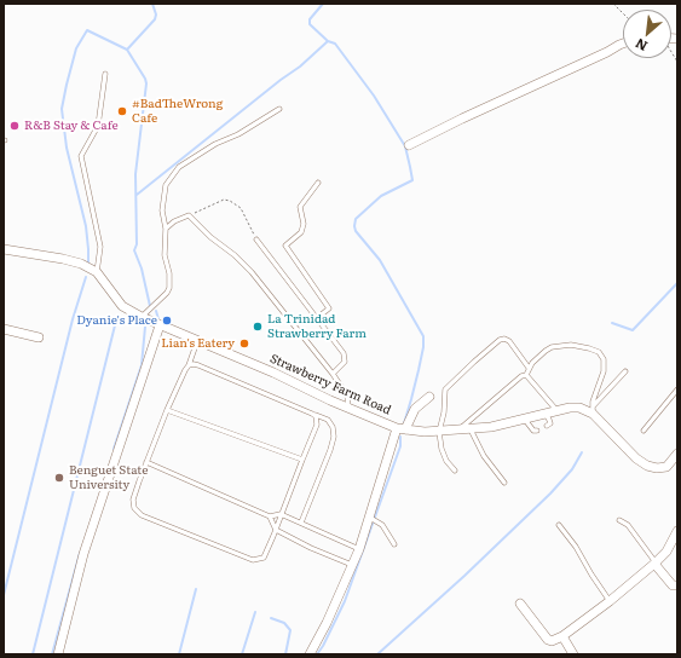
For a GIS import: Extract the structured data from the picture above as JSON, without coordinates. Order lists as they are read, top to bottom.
{
  "streets": {
    "street": ["Strawberry Farm Road"]
  },
  "places": [
    "#BadTheWrong Cafe",
    "R&B Stay & Cafe",
    "Dyanie's Place",
    "La Trinidad Strawberry Farm",
    "Lian's Eatery",
    "Benguet State University"
  ],
  "north": "bottom left"
}
